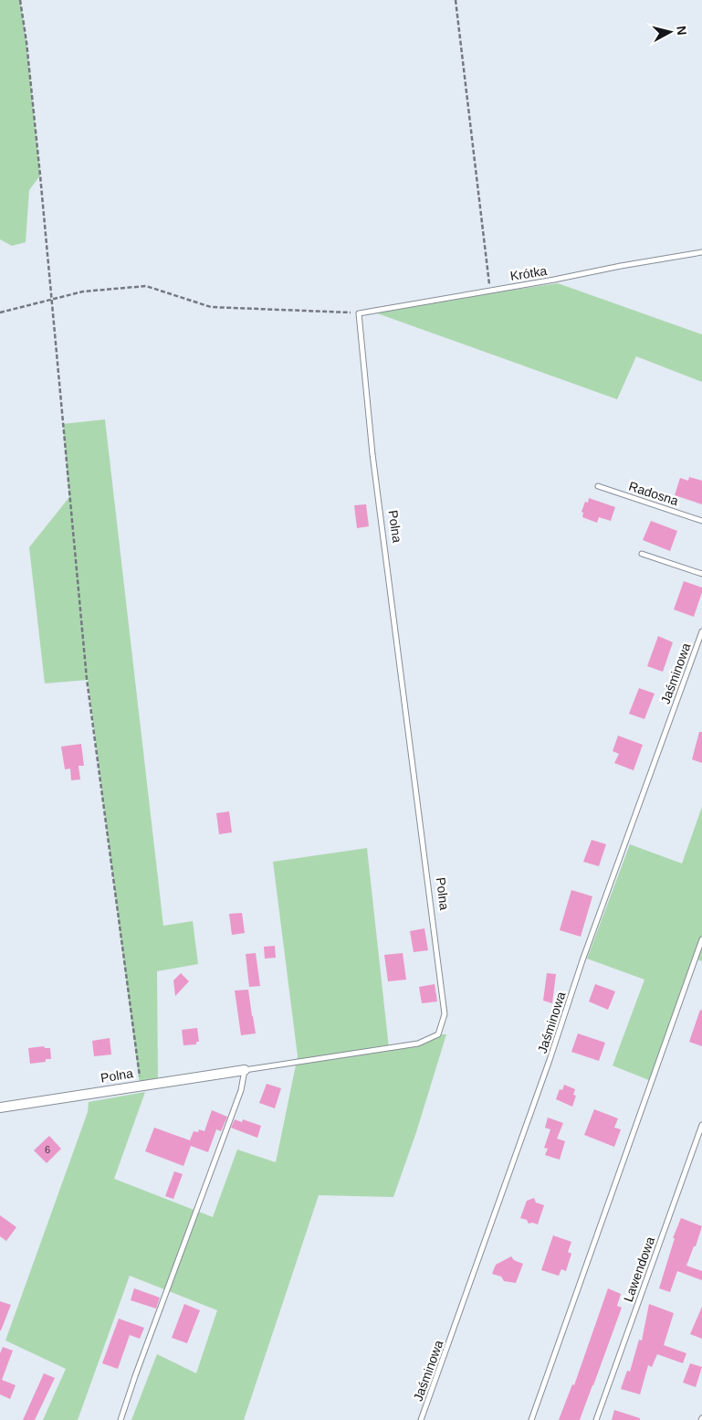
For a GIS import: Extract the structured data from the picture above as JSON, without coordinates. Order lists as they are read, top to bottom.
{
  "streets": {
    "street": ["Polna"],
    "lane": [
      "Krótka",
      "Radosna",
      "Jaśminowa",
      "Lawendowa"
    ]
  },
  "crossings": [
    ["Krótka", "Polna"]
  ],
  "house_numbers": ["6"],
  "north": "right"
}
